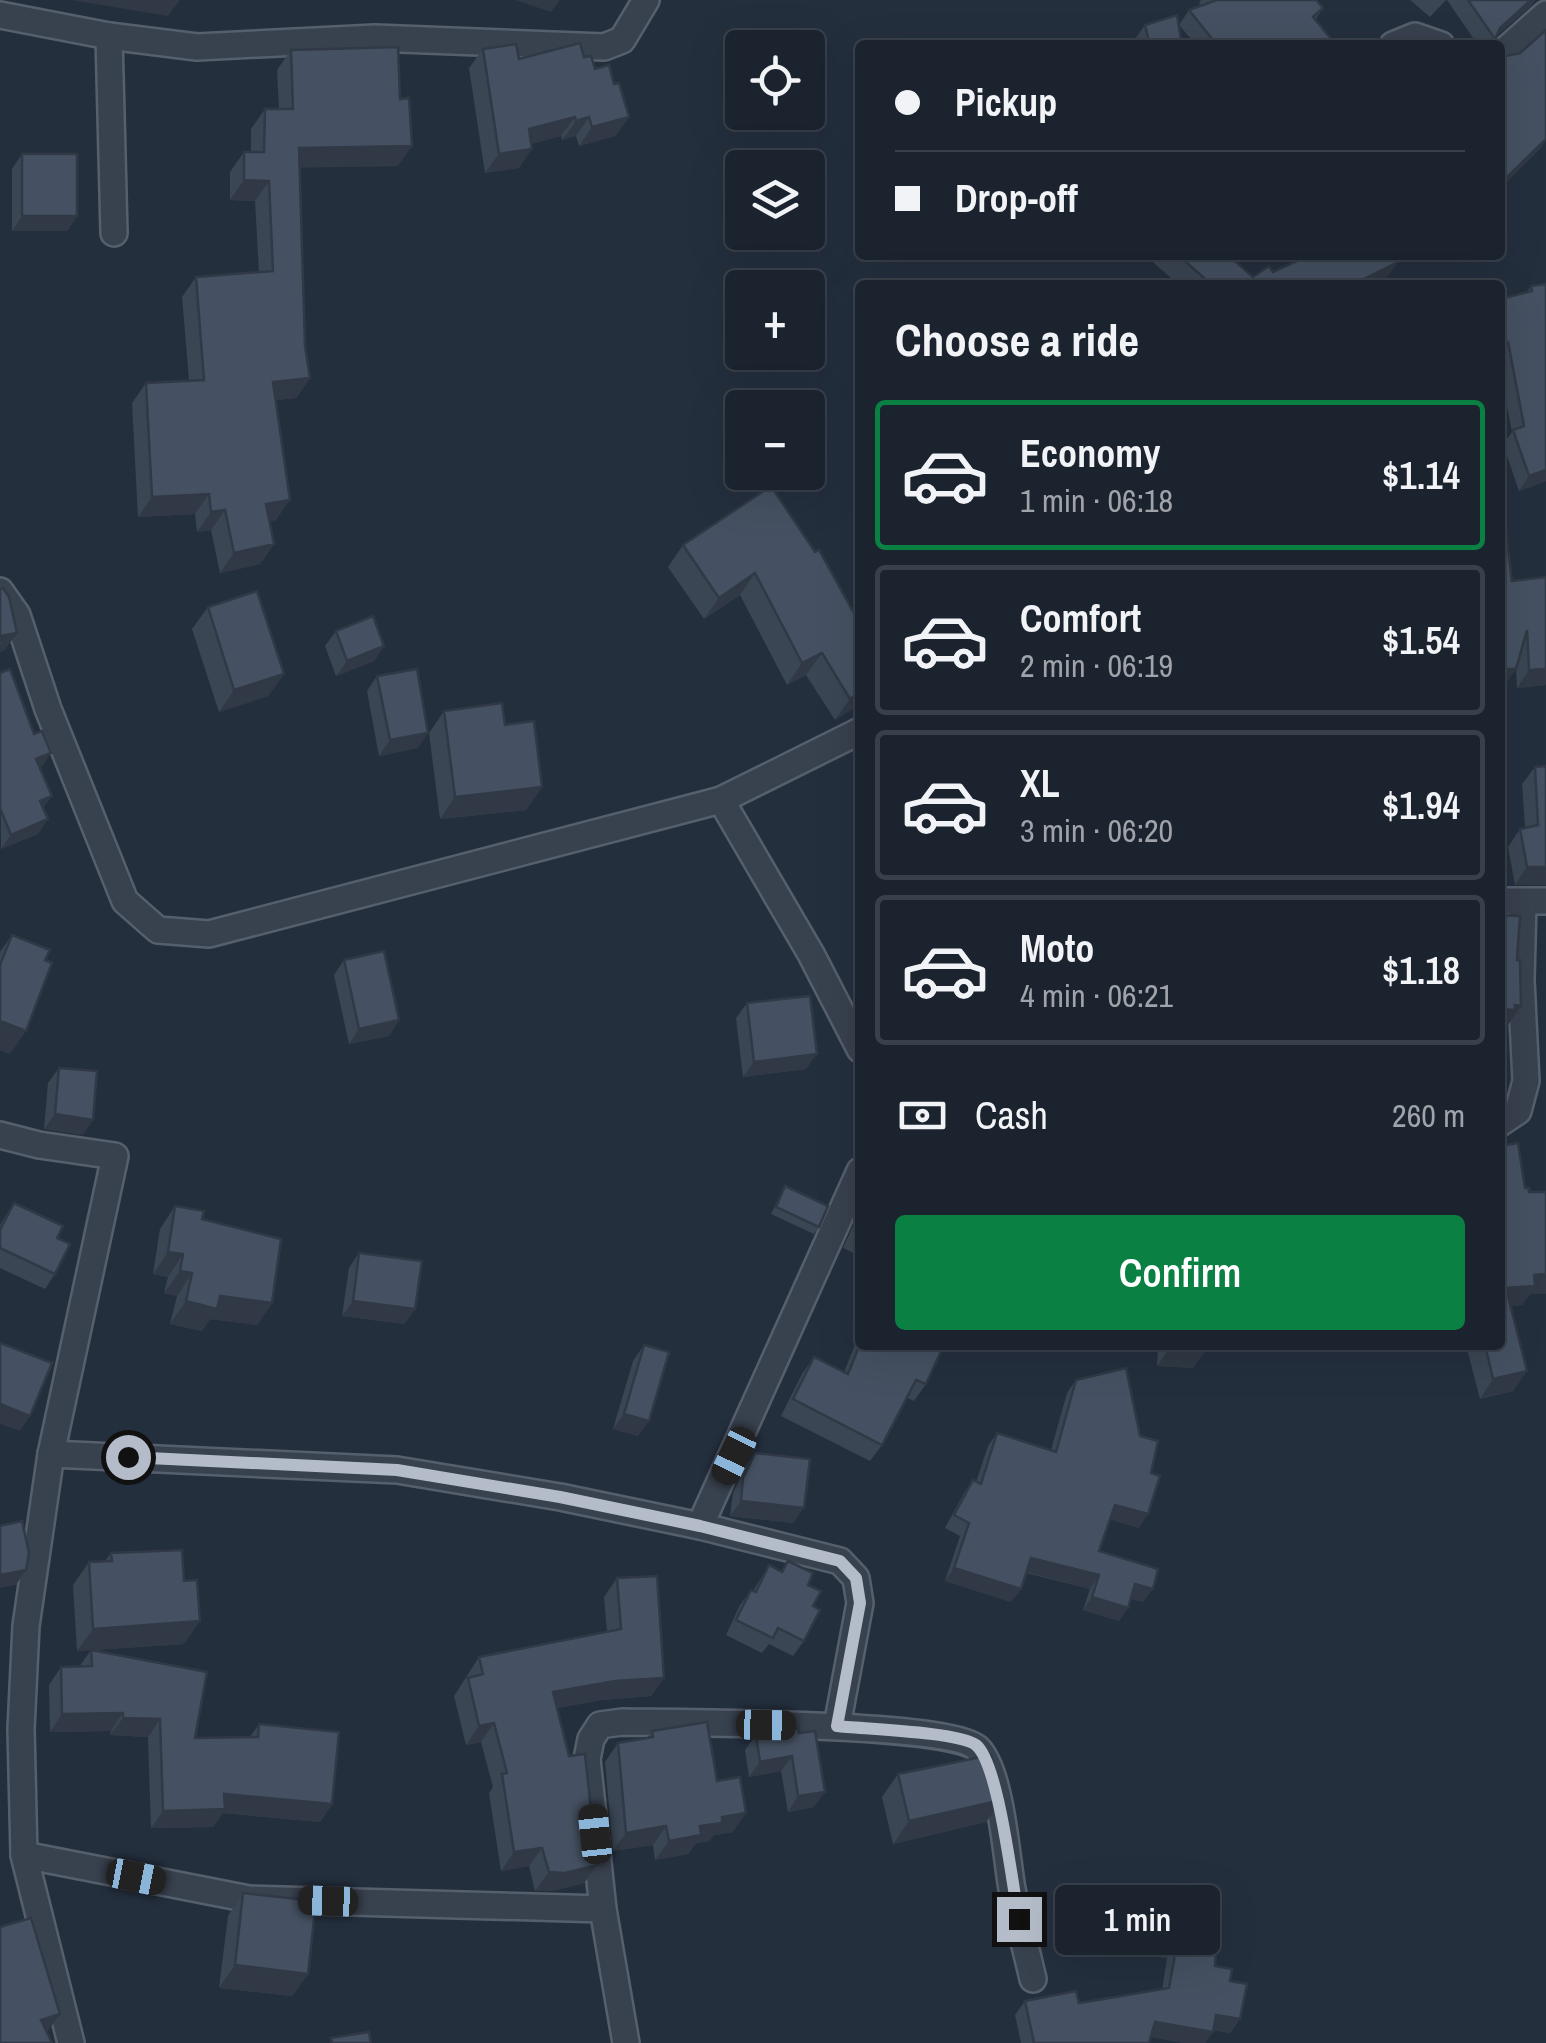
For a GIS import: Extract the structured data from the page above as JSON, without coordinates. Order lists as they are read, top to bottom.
{
  "page": {
    "map_buttons": ["+", "−"],
    "banner": ["Pickup", "Drop-off"],
    "heading": "Choose a ride",
    "list": [
      {
        "name": "Economy",
        "note": "1 min · 06:18",
        "value": "$1.14"
      },
      {
        "name": "Comfort",
        "note": "2 min · 06:19",
        "value": "$1.54"
      },
      {
        "name": "XL",
        "note": "3 min · 06:20",
        "value": "$1.94"
      },
      {
        "name": "Moto",
        "note": "4 min · 06:21",
        "value": "$1.18"
      }
    ],
    "pay": ["Cash", "260 m"],
    "buttons": "Confirm",
    "bubble": "1 min"
  }
}
